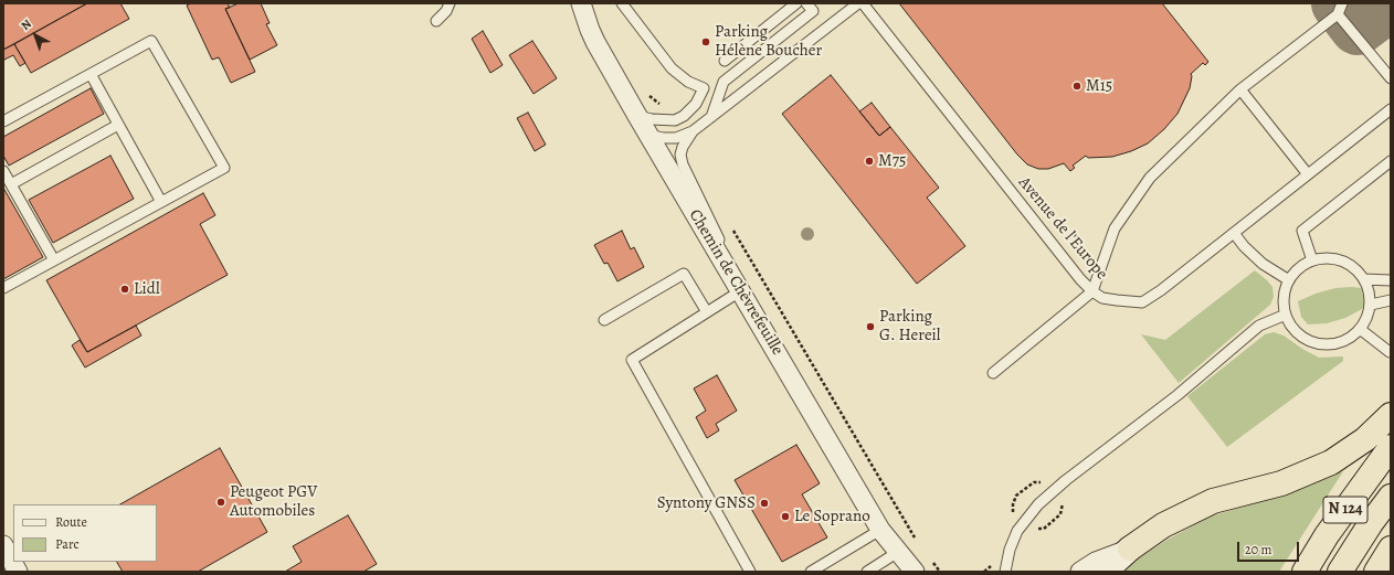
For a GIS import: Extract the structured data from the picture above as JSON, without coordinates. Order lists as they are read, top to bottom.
{
  "streets": {
    "highway": ["N 124"],
    "street": ["Chemin de Chèvrefeuille"],
    "lane": ["Avenue de l'Europe"]
  },
  "places": [
    "Parking Hélène Boucher",
    "M15",
    "M75",
    "Lidl",
    "Parking G. Hereil",
    "Peugeot PGV Automobiles",
    "Syntony GNSS",
    "Le Soprano"
  ],
  "legend": ["Route", "Parc"],
  "scale_bar": "20 m",
  "north": "top left"
}
